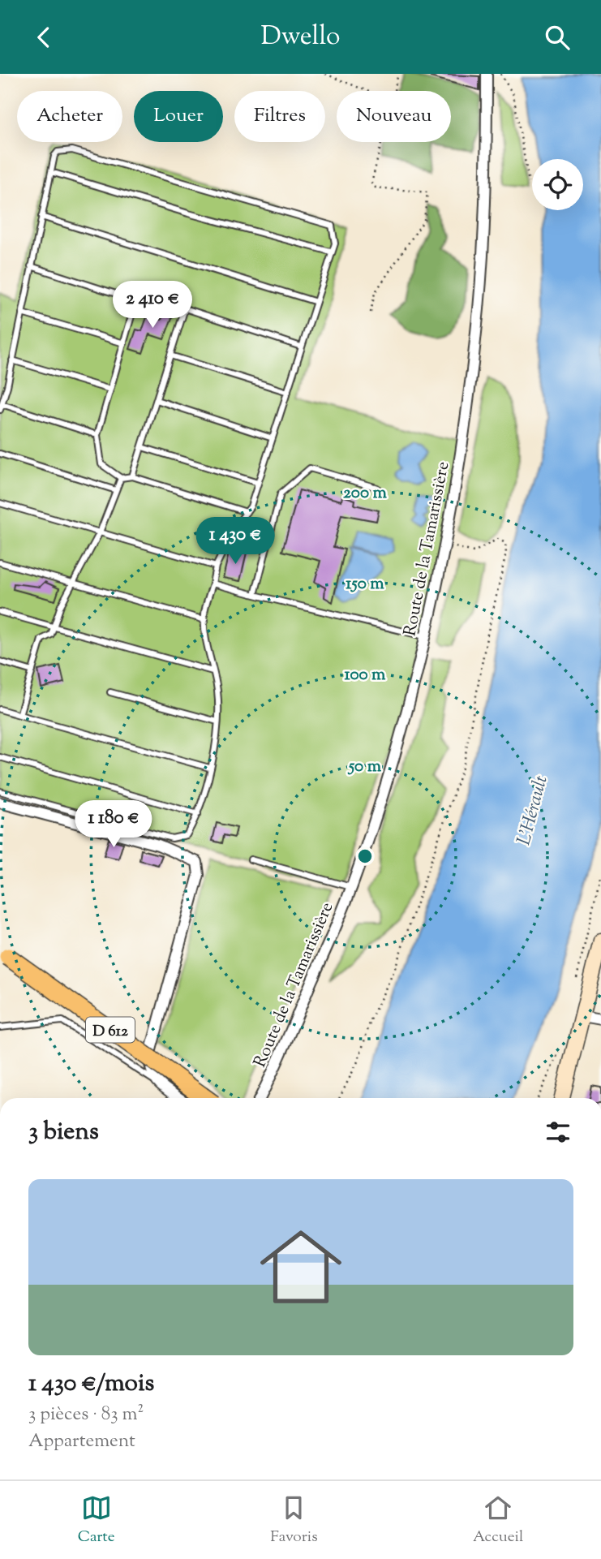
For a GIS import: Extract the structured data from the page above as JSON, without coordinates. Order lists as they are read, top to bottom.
{
  "streets": {
    "highway": ["D 612"],
    "street": ["Route de la Tamarissière"]
  },
  "water": ["L'Hérault"],
  "page": {
    "header": "Dwello",
    "chip": [
      "Acheter",
      "Louer",
      "Filtres",
      "Nouveau"
    ],
    "price": ["2 410 €", "1 430 €", "1 180 €"],
    "heading": "3 biens",
    "list": [
      {
        "name": "1 430 €/mois",
        "note": "3 pièces · 83 m² · Appartement"
      }
    ],
    "tabs": ["Carte", "Favoris", "Accueil"]
  },
  "rings": [
    "200 m",
    "150 m",
    "100 m",
    "50 m"
  ]
}
